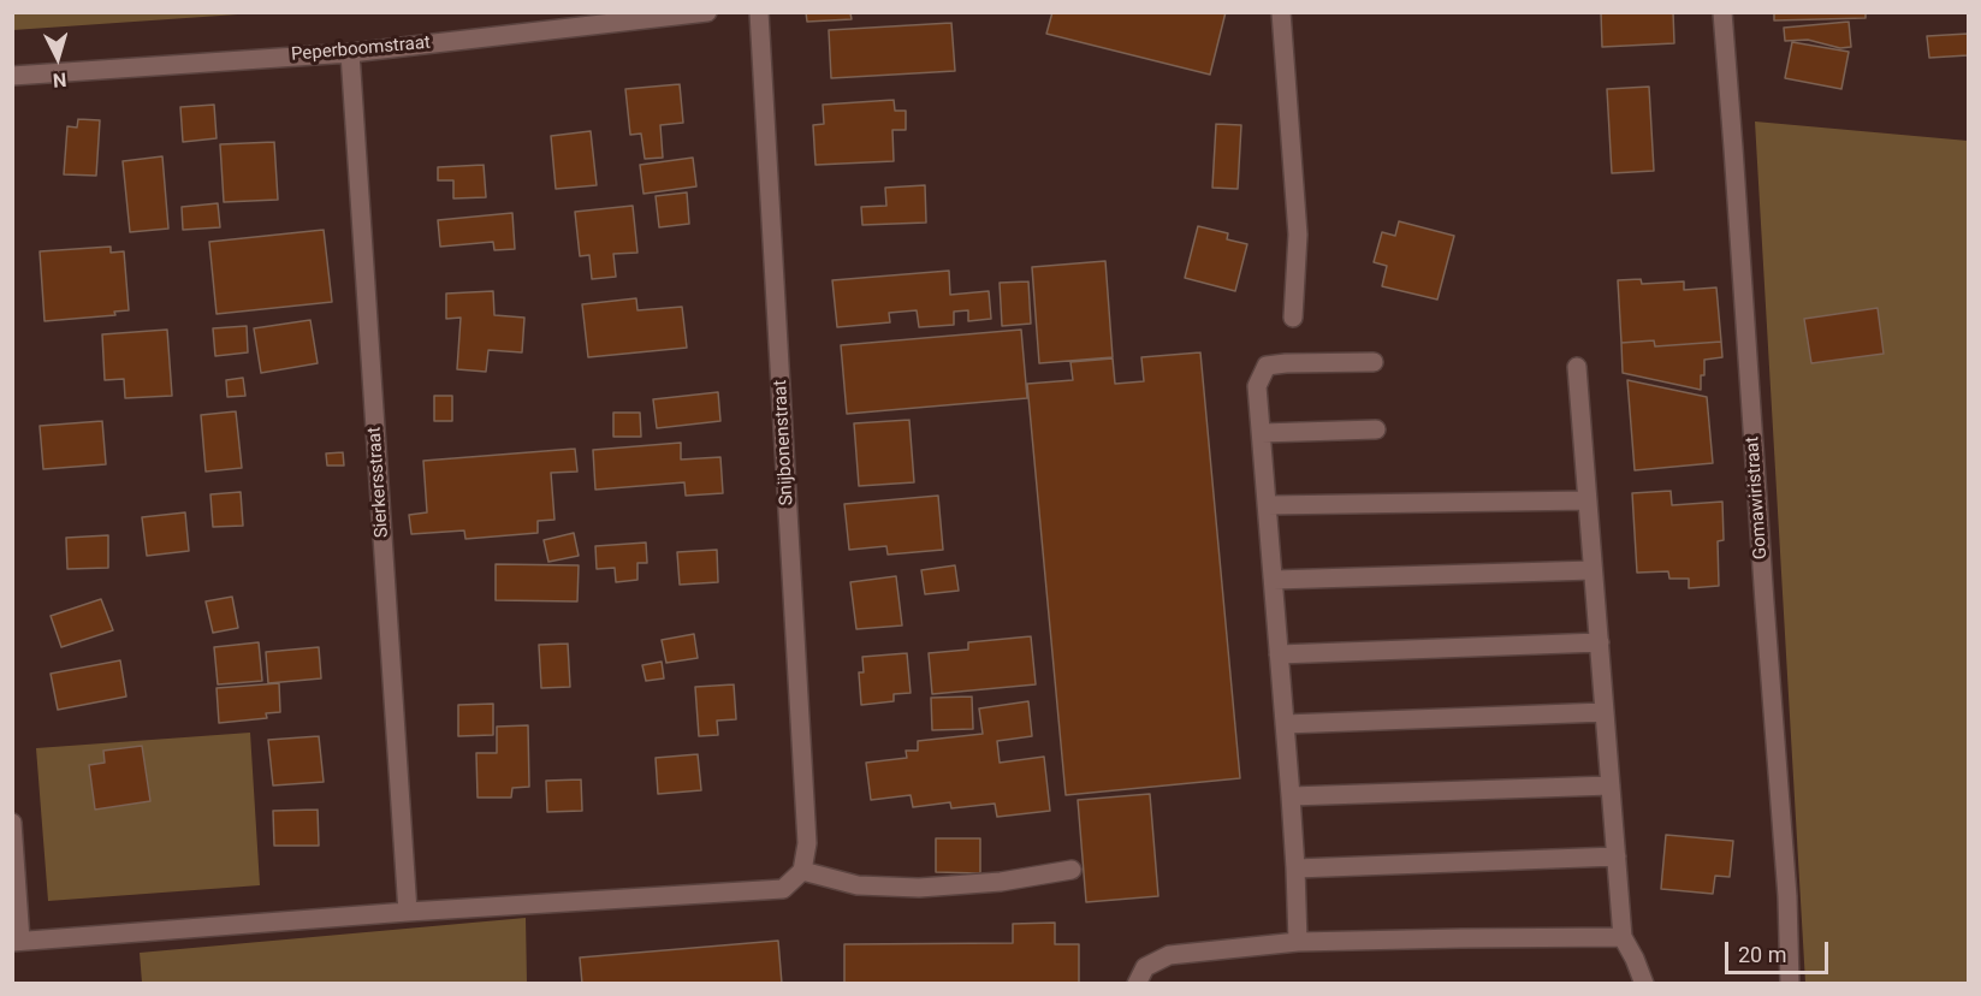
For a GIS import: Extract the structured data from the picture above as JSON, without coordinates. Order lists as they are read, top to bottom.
{
  "streets": {
    "street": [
      "Peperboomstraat",
      "Snijbonenstraat",
      "Sierkersstraat",
      "Gomawiristraat"
    ]
  },
  "crossings": [
    ["Peperboomstraat", "Sierkersstraat"]
  ],
  "scale_bar": "20 m",
  "north": "bottom"
}
